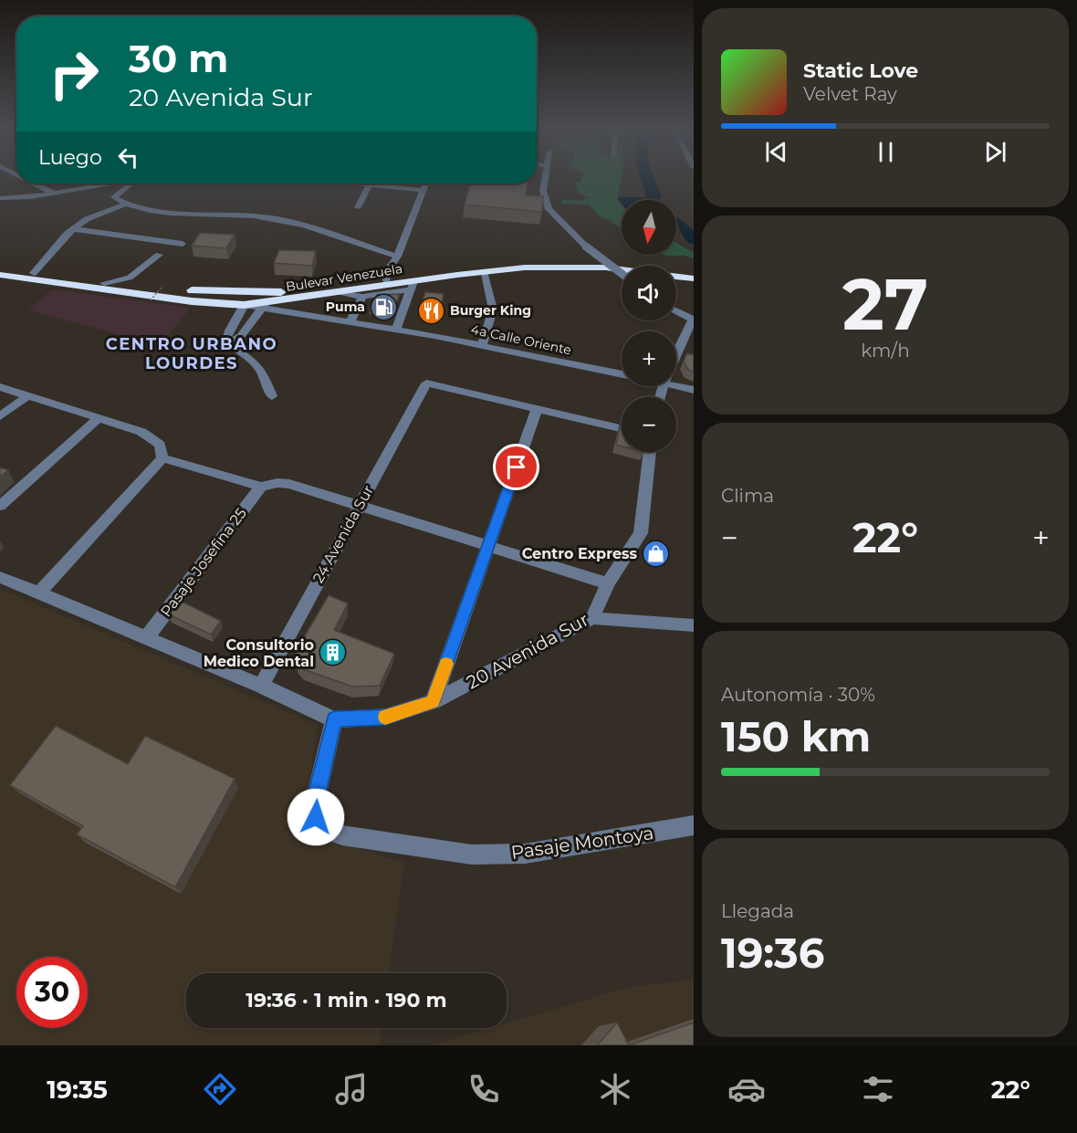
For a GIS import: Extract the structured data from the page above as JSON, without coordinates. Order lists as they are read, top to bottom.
{
  "streets": {
    "highway": ["Bulevar Venezuela"],
    "street": [
      "4a Calle Oriente",
      "24 Avenida Sur",
      "Pasaje Josefina 25",
      "20 Avenida Sur",
      "Pasaje Montoya"
    ]
  },
  "crossings": [
    ["Bulevar Venezuela", "4a Calle Oriente"],
    ["20 Avenida Sur", "Pasaje Montoya"]
  ],
  "districts": ["CENTRO URBANO LOURDES"],
  "places": {
    "fuel station": ["Puma"],
    "restaurant": ["Burger King"],
    "shop": ["Centro Express"],
    "building": ["Consultorio Medico Dental"]
  },
  "north": "bottom",
  "page": {
    "turn": ["30 m", "20 Avenida Sur"],
    "song": ["Static Love", "Velvet Ray"],
    "then": "Luego",
    "map_buttons": ["+", "−"],
    "tile": [
      ["27", "km/h"],
      "Clima",
      ["Autonomía · 30%", "150 km"],
      ["Llegada", "19:36"]
    ],
    "heat": ["−", "22°", "+"],
    "limit": "30",
    "trip": "19:36 · 1 min · 190 m",
    "tabs": ["19:35", "22°"]
  }
}
